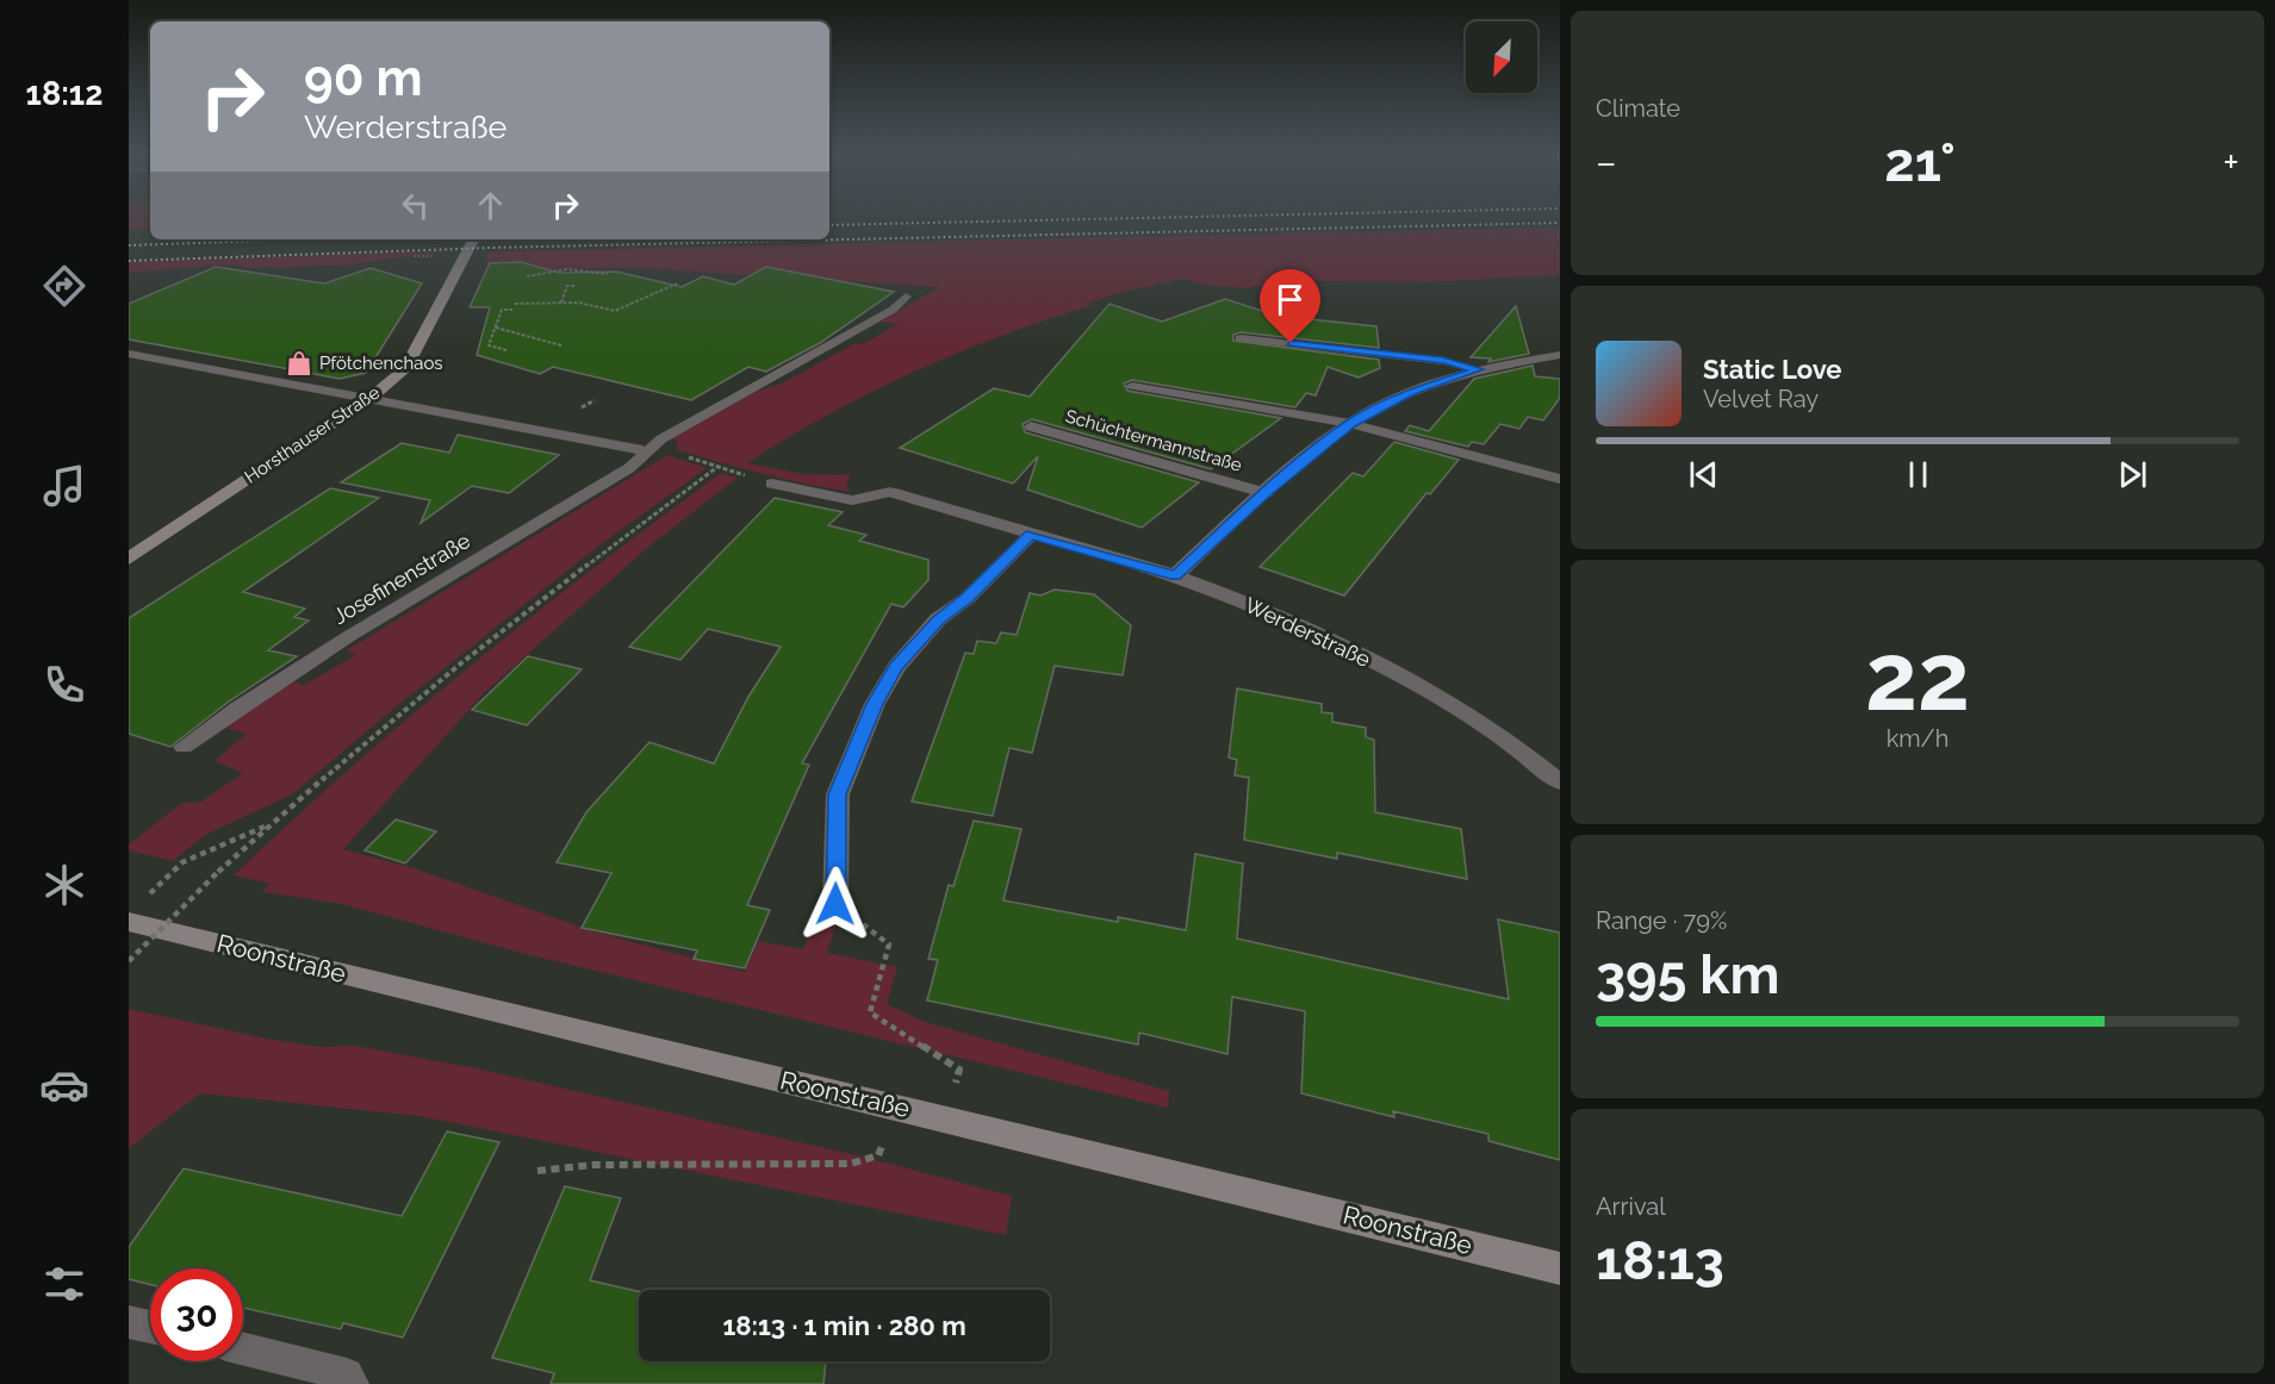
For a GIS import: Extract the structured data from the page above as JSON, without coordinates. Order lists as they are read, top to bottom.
{
  "streets": {
    "main road": ["Horsthauser Straße", "Roonstraße"],
    "street": ["Schüchtermannstraße", "Werderstraße"],
    "lane": ["Josefinenstraße"]
  },
  "crossings": [
    ["Schüchtermannstraße", "Werderstraße"]
  ],
  "places": {
    "shop": ["Pfötchenchaos"]
  },
  "north": "bottom left",
  "page": {
    "tabs": "18:12",
    "tile": [
      "Climate",
      ["22", "km/h"],
      ["Range · 79%", "395 km"],
      ["Arrival", "18:13"]
    ],
    "turn": ["90 m", "Werderstraße"],
    "heat": ["−", "21°", "+"],
    "song": ["Static Love", "Velvet Ray"],
    "limit": "30",
    "trip": "18:13 · 1 min · 280 m"
  }
}
